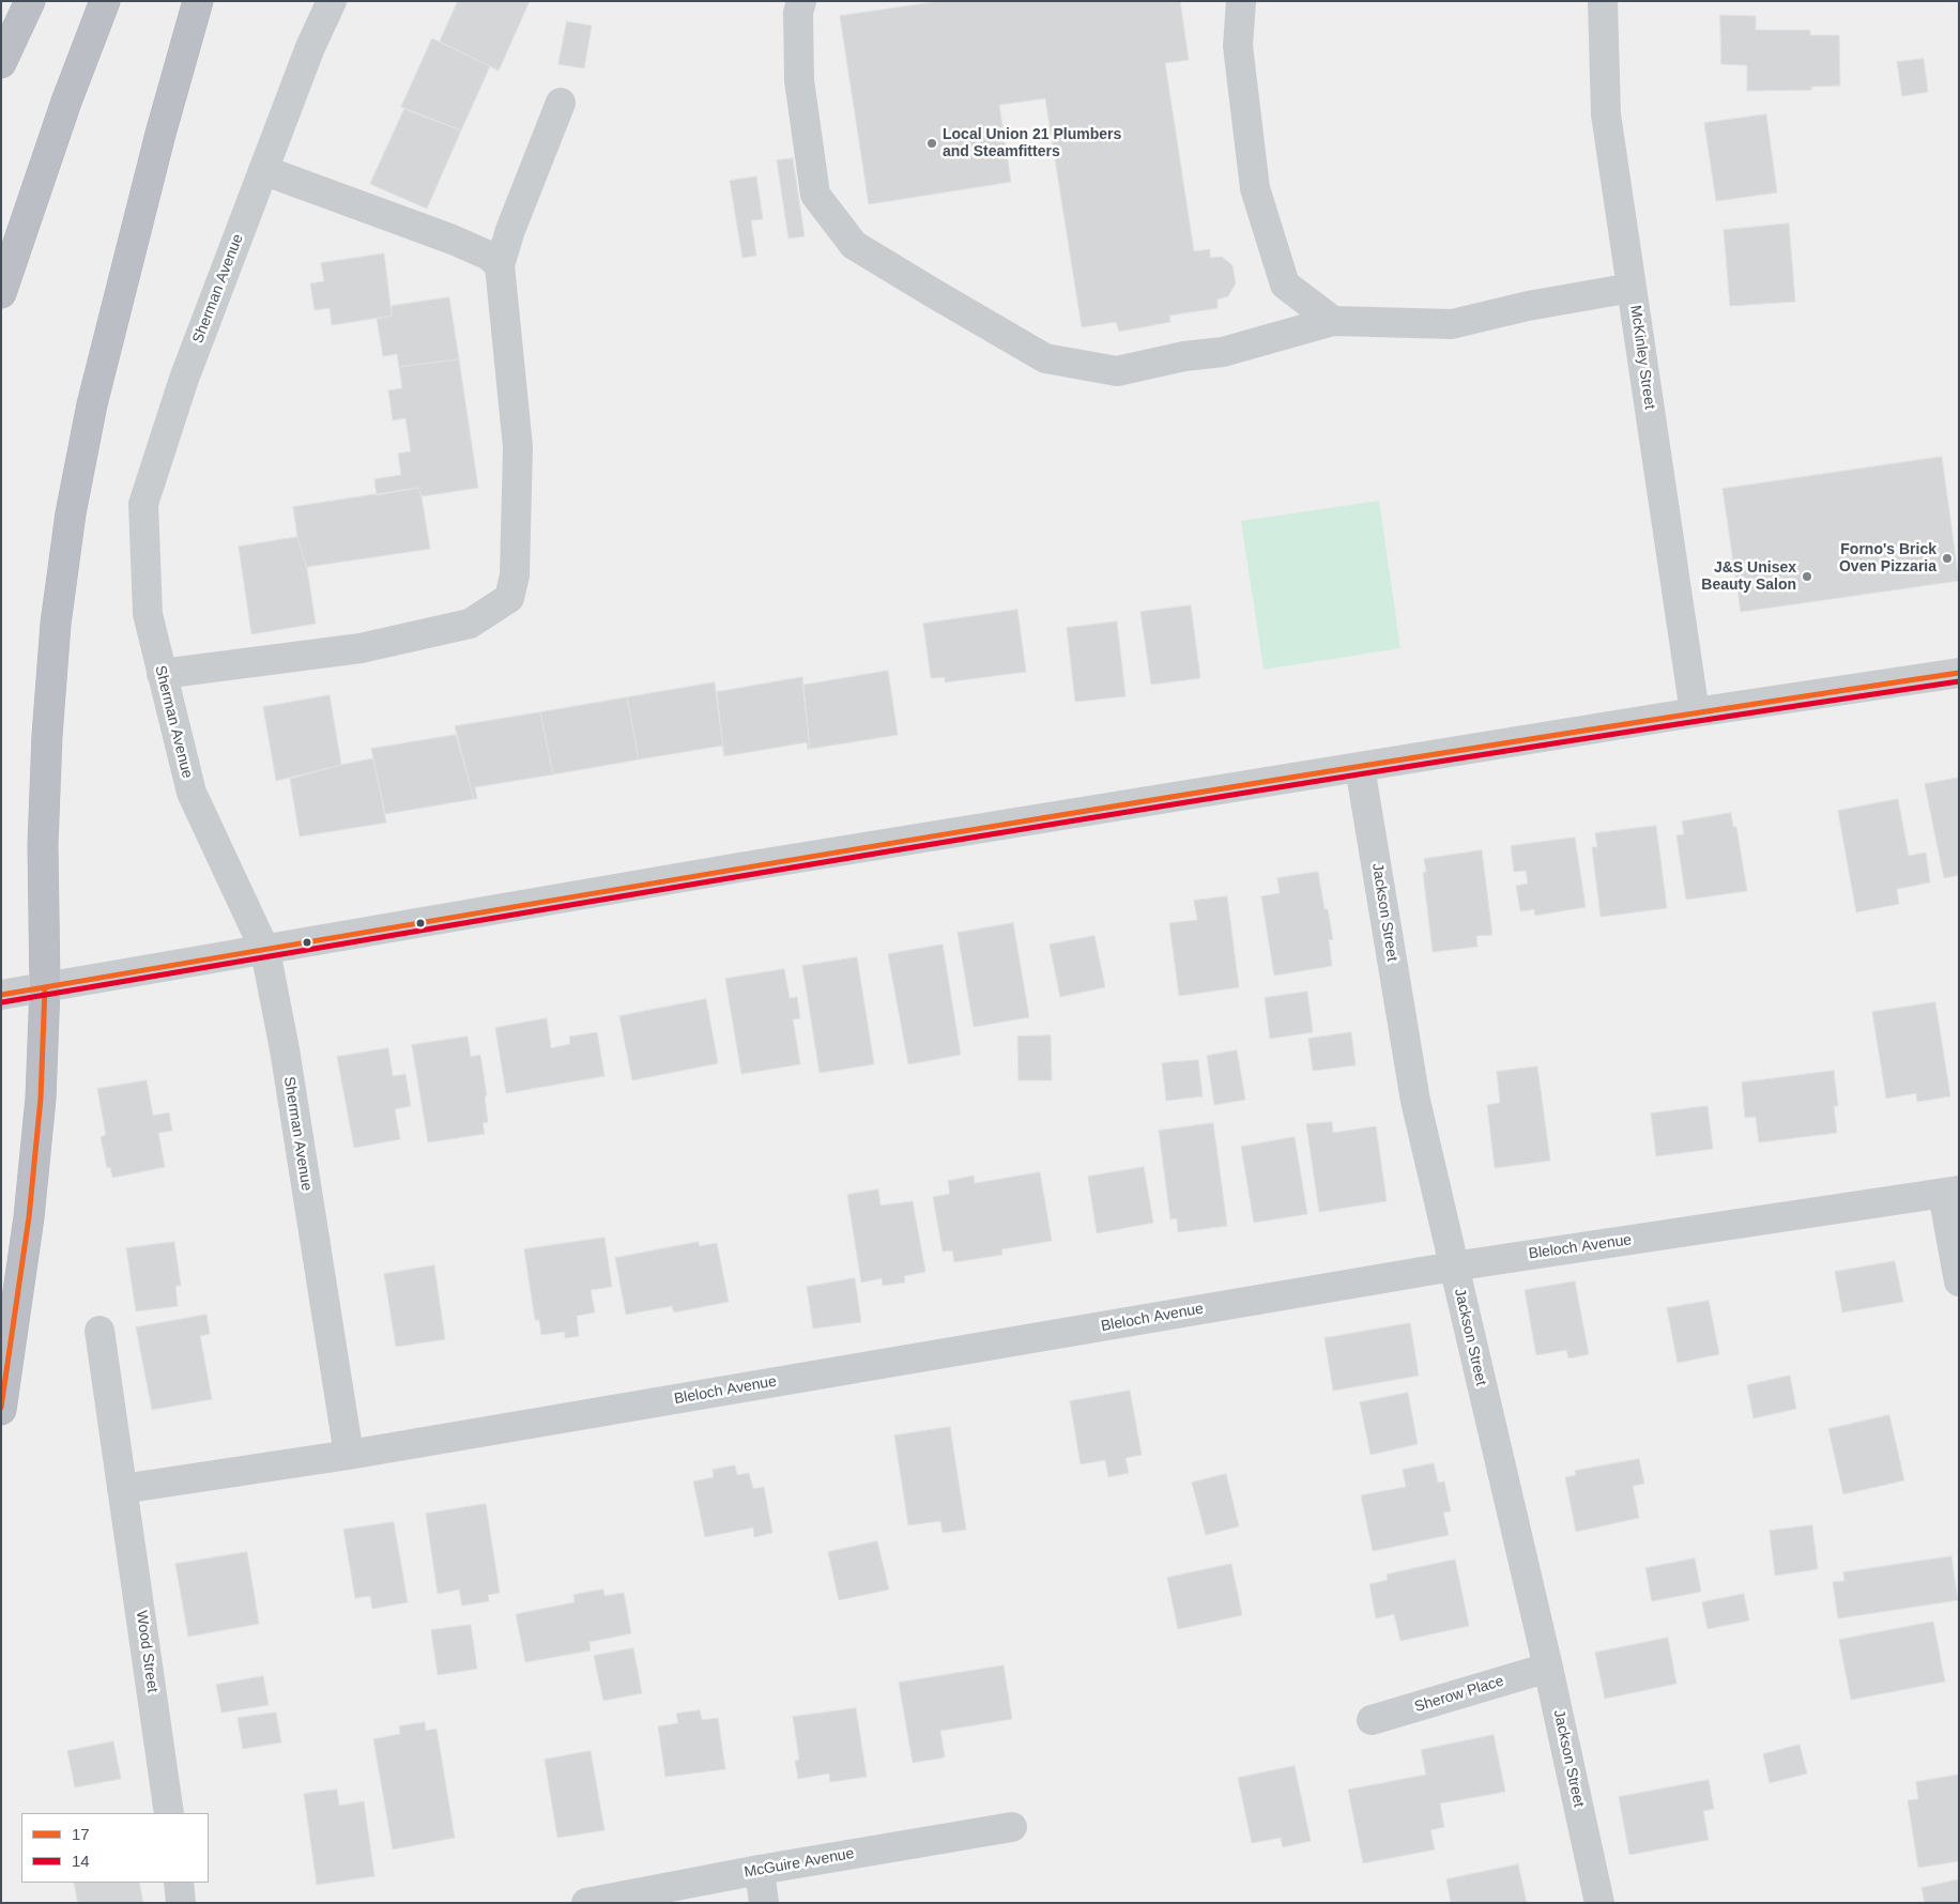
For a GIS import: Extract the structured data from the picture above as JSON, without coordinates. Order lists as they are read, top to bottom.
{
  "streets": {
    "street": [
      "Sherman Avenue",
      "McKinley Street",
      "Jackson Street",
      "Bleloch Avenue",
      "Wood Street",
      "Sherow Place",
      "McGuire Avenue"
    ]
  },
  "crossings": [
    ["Sherman Avenue", "Bleloch Avenue"],
    ["Jackson Street", "Bleloch Avenue"],
    ["Jackson Street", "Sherow Place"]
  ],
  "places": ["Local Union 21 Plumbers and Steamfitters", "Forno's Brick Oven Pizzaria", "J&S Unisex Beauty Salon"],
  "lines": ["transit line 17", "transit line 14"],
  "legend": ["17", "14"]
}
